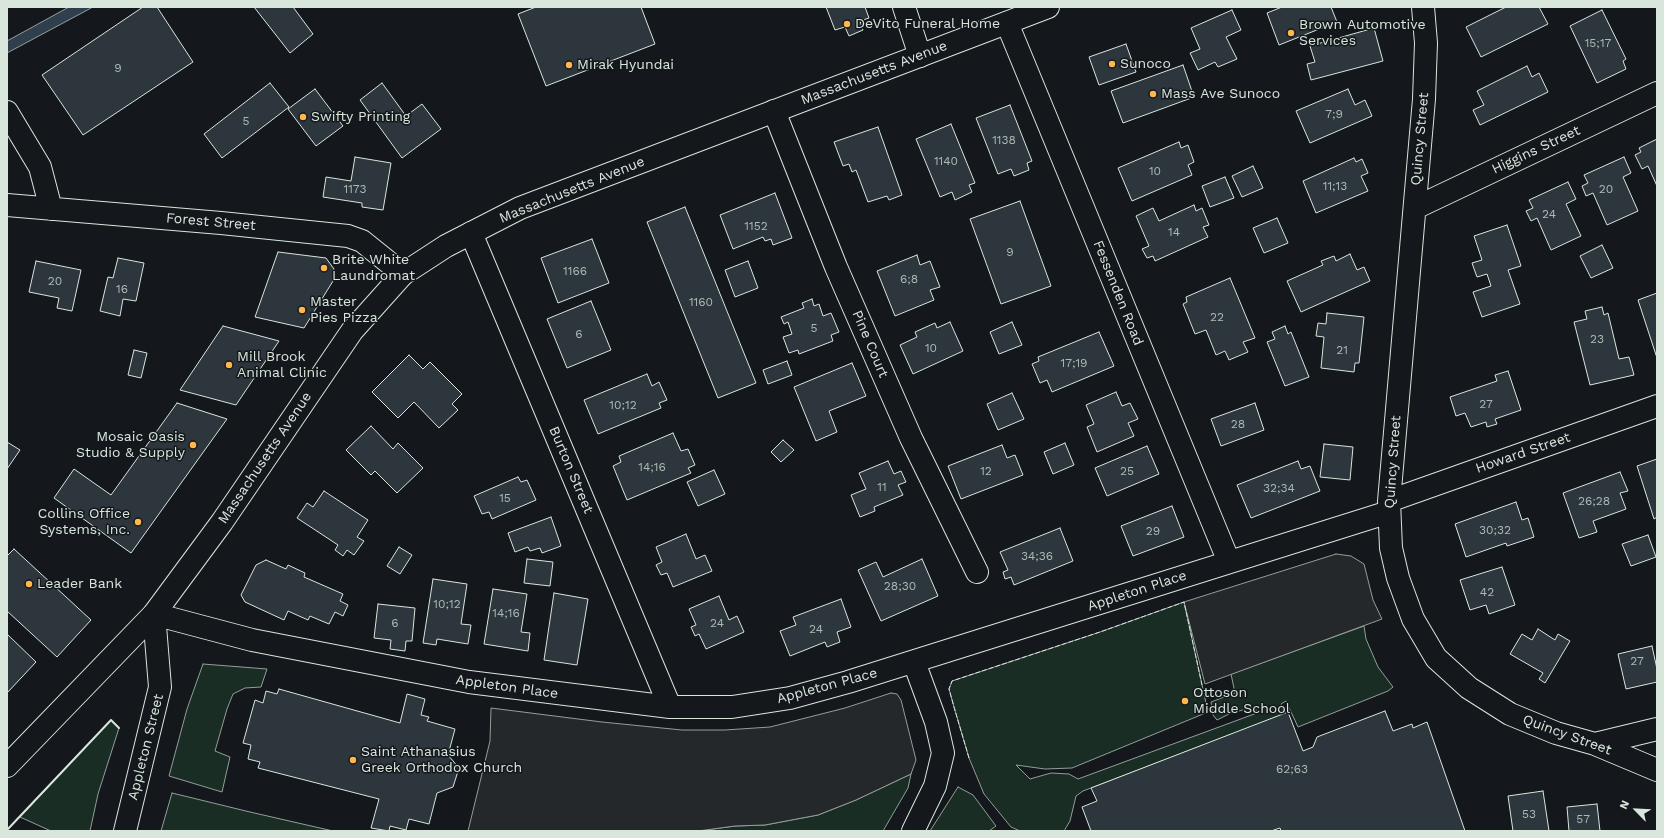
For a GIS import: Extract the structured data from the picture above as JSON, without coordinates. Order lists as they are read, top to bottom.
{
  "streets": {
    "street": [
      "Massachusetts Avenue",
      "Quincy Street",
      "Higgins Street",
      "Forest Street",
      "Fessenden Road",
      "Pine Court",
      "Howard Street",
      "Burton Street",
      "Appleton Place",
      "Appleton Street"
    ]
  },
  "crossings": [
    ["Massachusetts Avenue", "Forest Street"],
    ["Massachusetts Avenue", "Fessenden Road"],
    ["Massachusetts Avenue", "Pine Court"],
    ["Massachusetts Avenue", "Burton Street"],
    ["Massachusetts Avenue", "Appleton Place"],
    ["Massachusetts Avenue", "Appleton Street"],
    ["Quincy Street", "Higgins Street"],
    ["Quincy Street", "Howard Street"],
    ["Quincy Street", "Appleton Place"],
    ["Fessenden Road", "Appleton Place"],
    ["Howard Street", "Appleton Place"],
    ["Burton Street", "Appleton Place"],
    ["Appleton Place", "Appleton Street"]
  ],
  "places": [
    "DeVito Funeral Home",
    "Brown Automotive Services",
    "Sunoco",
    "Mirak Hyundai",
    "Mass Ave Sunoco",
    "Swifty Printing",
    "Brite White Laundromat",
    "Master Pies Pizza",
    "Mill Brook Animal Clinic",
    "Mosaic Oasis Studio & Supply",
    "Collins Office Systems, Inc.",
    "Leader Bank",
    "Ottoson Middle School",
    "Saint Athanasius Greek Orthodox Church"
  ],
  "house_numbers": [
    "15;17",
    "9",
    "7;9",
    "5",
    "1138",
    "1140",
    "10",
    "11;13",
    "1173",
    "20",
    "24",
    "1152",
    "14",
    "9",
    "1166",
    "6;8",
    "20",
    "16",
    "1160",
    "22",
    "5",
    "6",
    "23",
    "10",
    "21",
    "17;19",
    "27",
    "10;12",
    "28",
    "14;16",
    "12",
    "25",
    "11",
    "32;34",
    "15",
    "26;28",
    "30;32",
    "29",
    "34;36",
    "28;30",
    "42",
    "10;12",
    "14;16",
    "6",
    "24",
    "24",
    "27",
    "62;63",
    "53",
    "57"
  ],
  "north": "top left"
}
